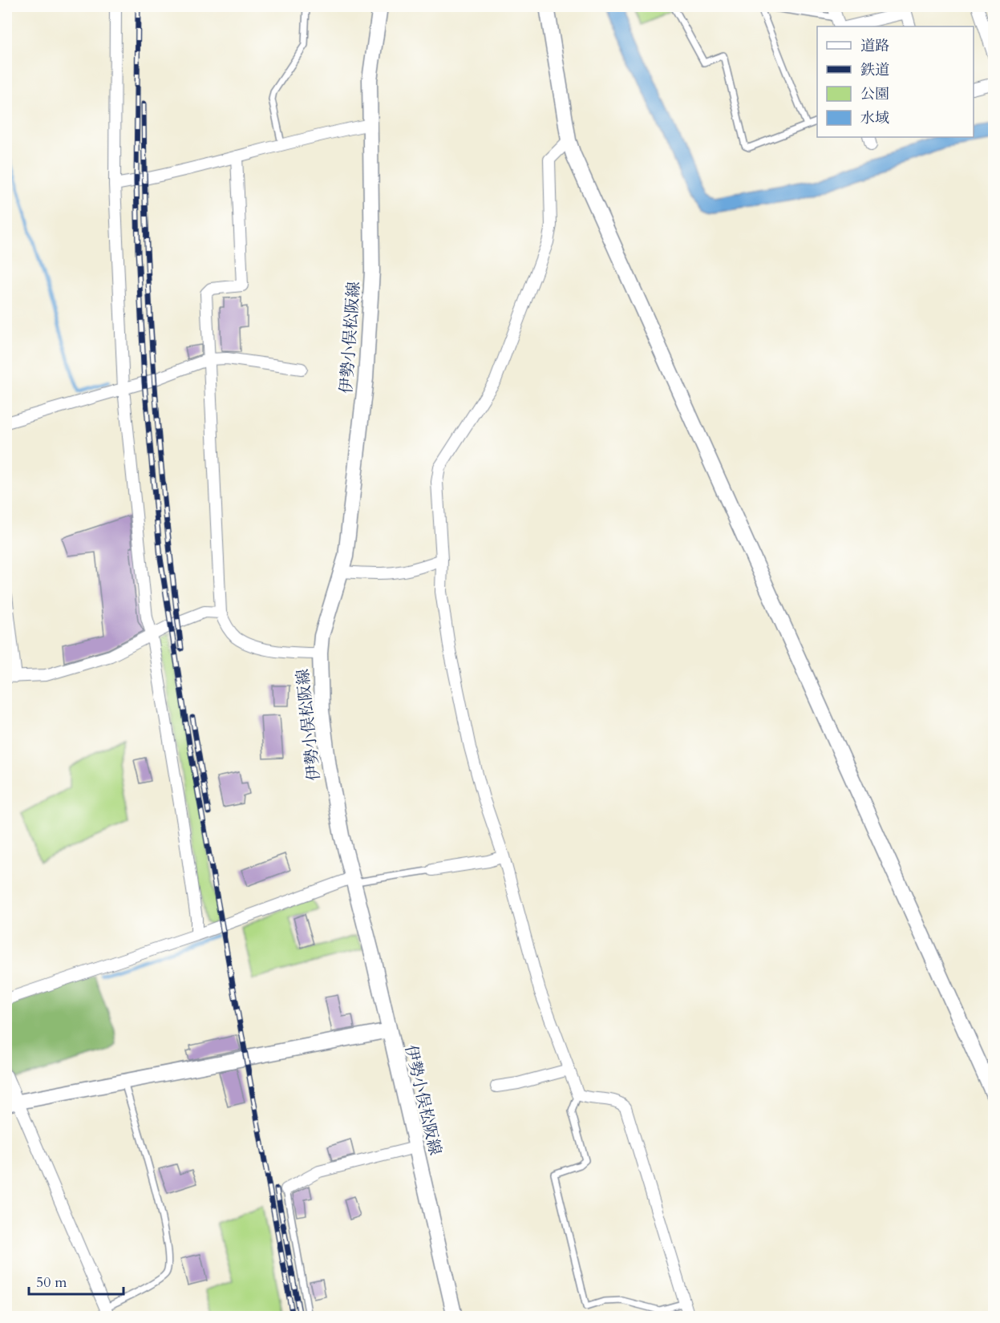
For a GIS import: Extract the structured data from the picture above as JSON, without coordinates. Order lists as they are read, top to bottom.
{
  "streets": {
    "street": ["伊勢小俣松阪線"]
  },
  "legend": [
    "道路",
    "鉄道",
    "公園",
    "水域"
  ],
  "scale_bar": "50 m"
}
